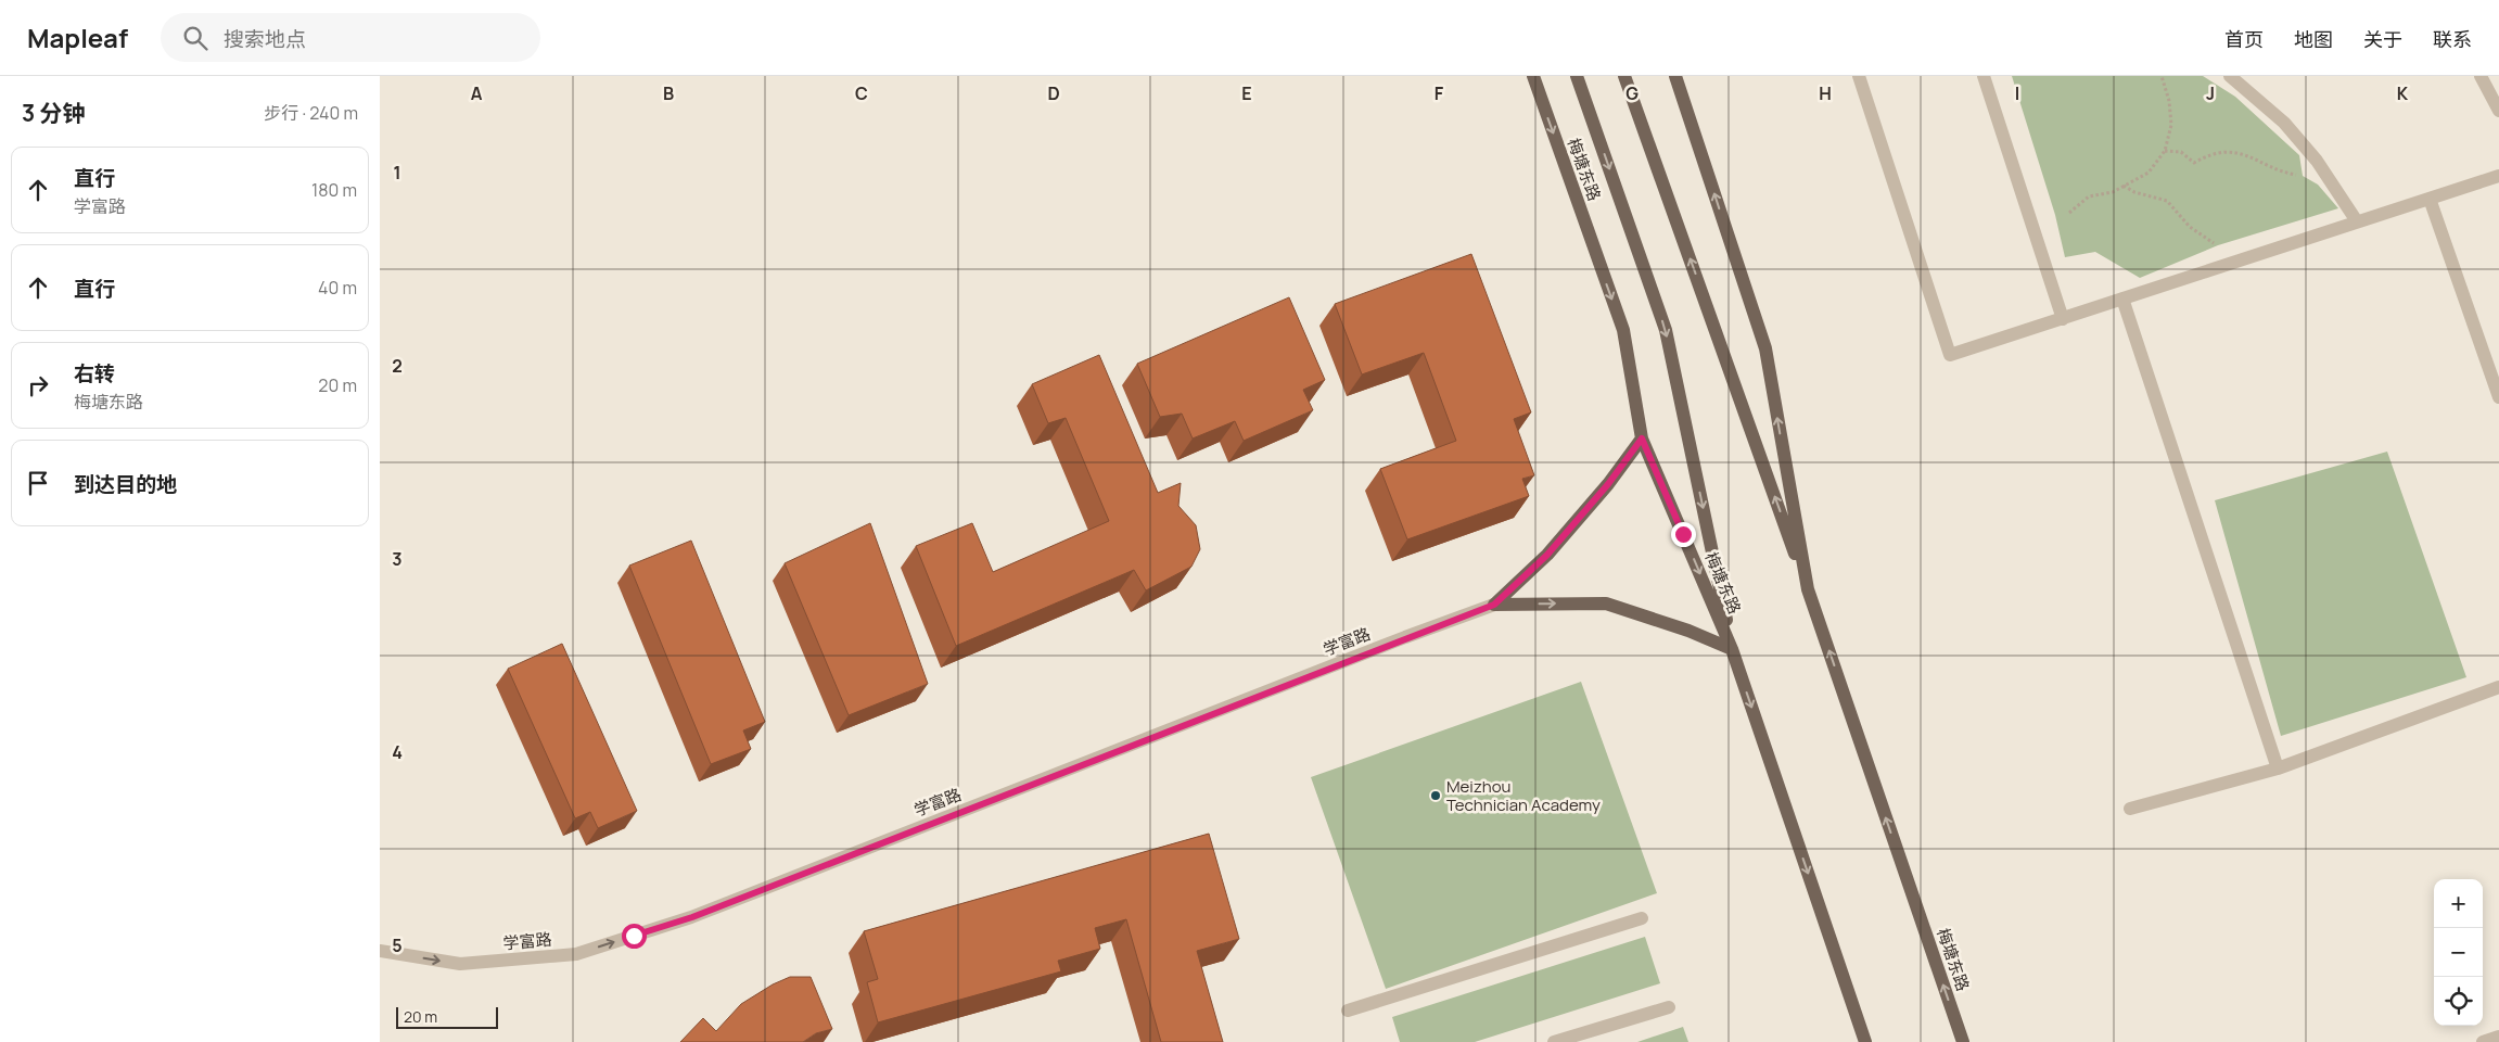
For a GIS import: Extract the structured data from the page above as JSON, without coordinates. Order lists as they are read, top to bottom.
{
  "streets": {
    "main road": ["梅塘东路"],
    "street": ["学富路"]
  },
  "one_way": ["学富路"],
  "places": ["Meizhou Technician Academy"],
  "scale_bar": "20 m",
  "page": {
    "header": "Mapleaf",
    "search": "搜索地点",
    "nav": [
      "首页",
      "地图",
      "关于",
      "联系"
    ],
    "heading": ["3 分钟", "步行 · 240 m"],
    "list": [
      ["直行", "学富路", "180 m"],
      ["直行", "40 m"],
      ["右转", "梅塘东路", "20 m"],
      "到达目的地"
    ],
    "map_buttons": ["+", "−"],
    "scale": "20 m"
  },
  "grid": {
    "columns": [
      "A",
      "B",
      "C",
      "D",
      "E",
      "F",
      "G",
      "H",
      "I",
      "J",
      "K"
    ],
    "rows": [
      "1",
      "2",
      "3",
      "4",
      "5"
    ]
  }
}
